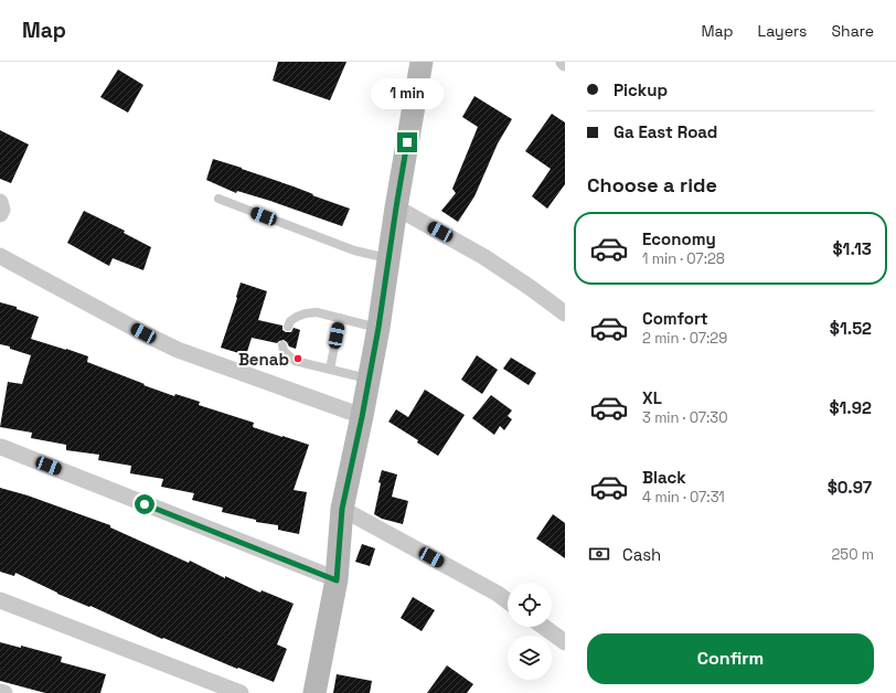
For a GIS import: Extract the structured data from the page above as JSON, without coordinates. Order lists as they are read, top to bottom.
{
  "places": ["Benab"],
  "page": {
    "header": "Map",
    "nav": ["Map", "Layers", "Share"],
    "banner": ["Pickup", "Ga East Road"],
    "bubble": "1 min",
    "heading": "Choose a ride",
    "list": [
      {
        "name": "Economy",
        "note": "1 min · 07:28",
        "value": "$1.13"
      },
      {
        "name": "Comfort",
        "note": "2 min · 07:29",
        "value": "$1.52"
      },
      {
        "name": "XL",
        "note": "3 min · 07:30",
        "value": "$1.92"
      },
      {
        "name": "Black",
        "note": "4 min · 07:31",
        "value": "$0.97"
      }
    ],
    "pay": ["Cash", "250 m"],
    "buttons": "Confirm"
  }
}
